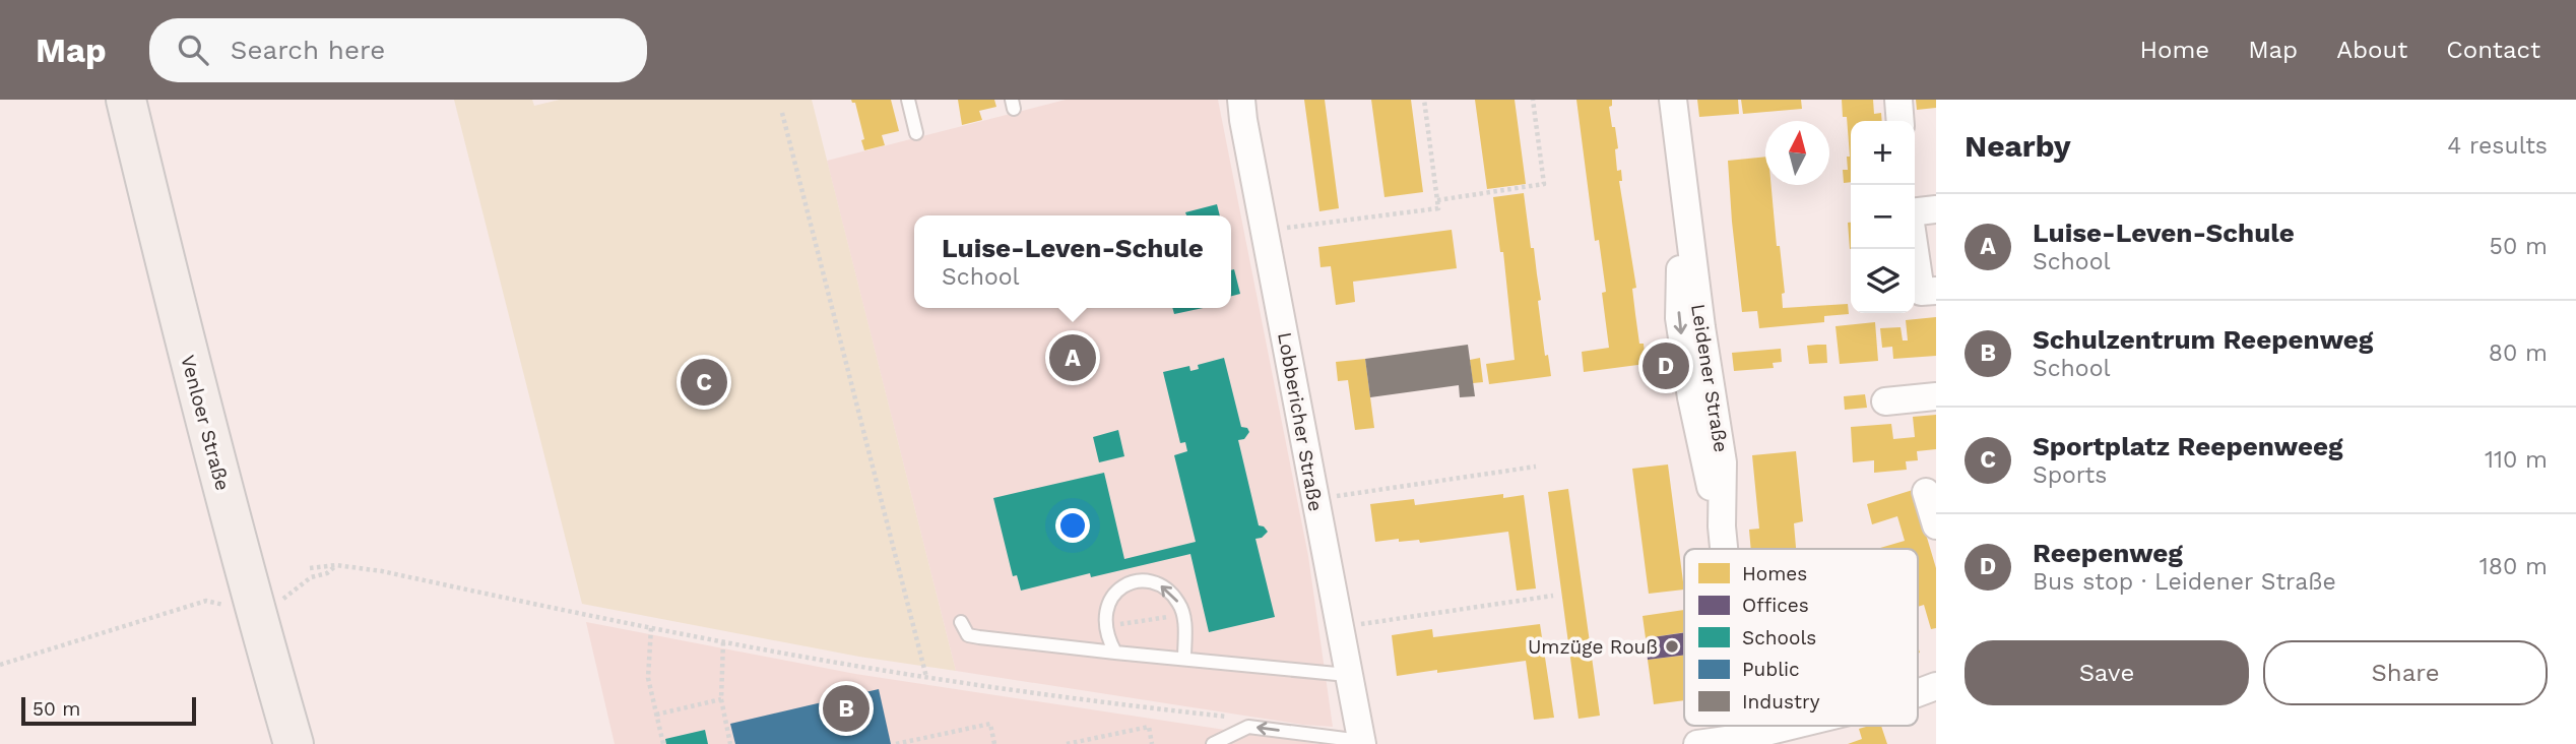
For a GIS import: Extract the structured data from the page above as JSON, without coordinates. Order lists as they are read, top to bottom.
{
  "streets": {
    "main road": ["Venloer Straße"],
    "street": ["Leidener Straße", "Lobbericher Straße"]
  },
  "places": ["Umzüge Rouß"],
  "legend": [
    "Homes",
    "Offices",
    "Schools",
    "Public",
    "Industry"
  ],
  "scale_bar": "50 m",
  "north": "top",
  "page": {
    "header": "Map",
    "search": "Search here",
    "nav": [
      "Home",
      "Map",
      "About",
      "Contact"
    ],
    "heading": ["Nearby", "4 results"],
    "map_buttons": ["+", "−"],
    "list": [
      {
        "mark": "A",
        "name": "Luise-Leven-Schule",
        "note": "School",
        "value": "50 m"
      },
      {
        "mark": "B",
        "name": "Schulzentrum Reepenweg",
        "note": "School",
        "value": "80 m"
      },
      {
        "mark": "C",
        "name": "Sportplatz Reepenweeg",
        "note": "Sports",
        "value": "110 m"
      },
      {
        "mark": "D",
        "name": "Reepenweg",
        "note": "Bus stop · Leidener Straße",
        "value": "180 m"
      }
    ],
    "popup": ["Luise-Leven-Schule", "School"],
    "pins": [
      "A",
      "D",
      "C",
      "B"
    ],
    "buttons": ["Save", "Share"],
    "scale": "50 m"
  }
}
